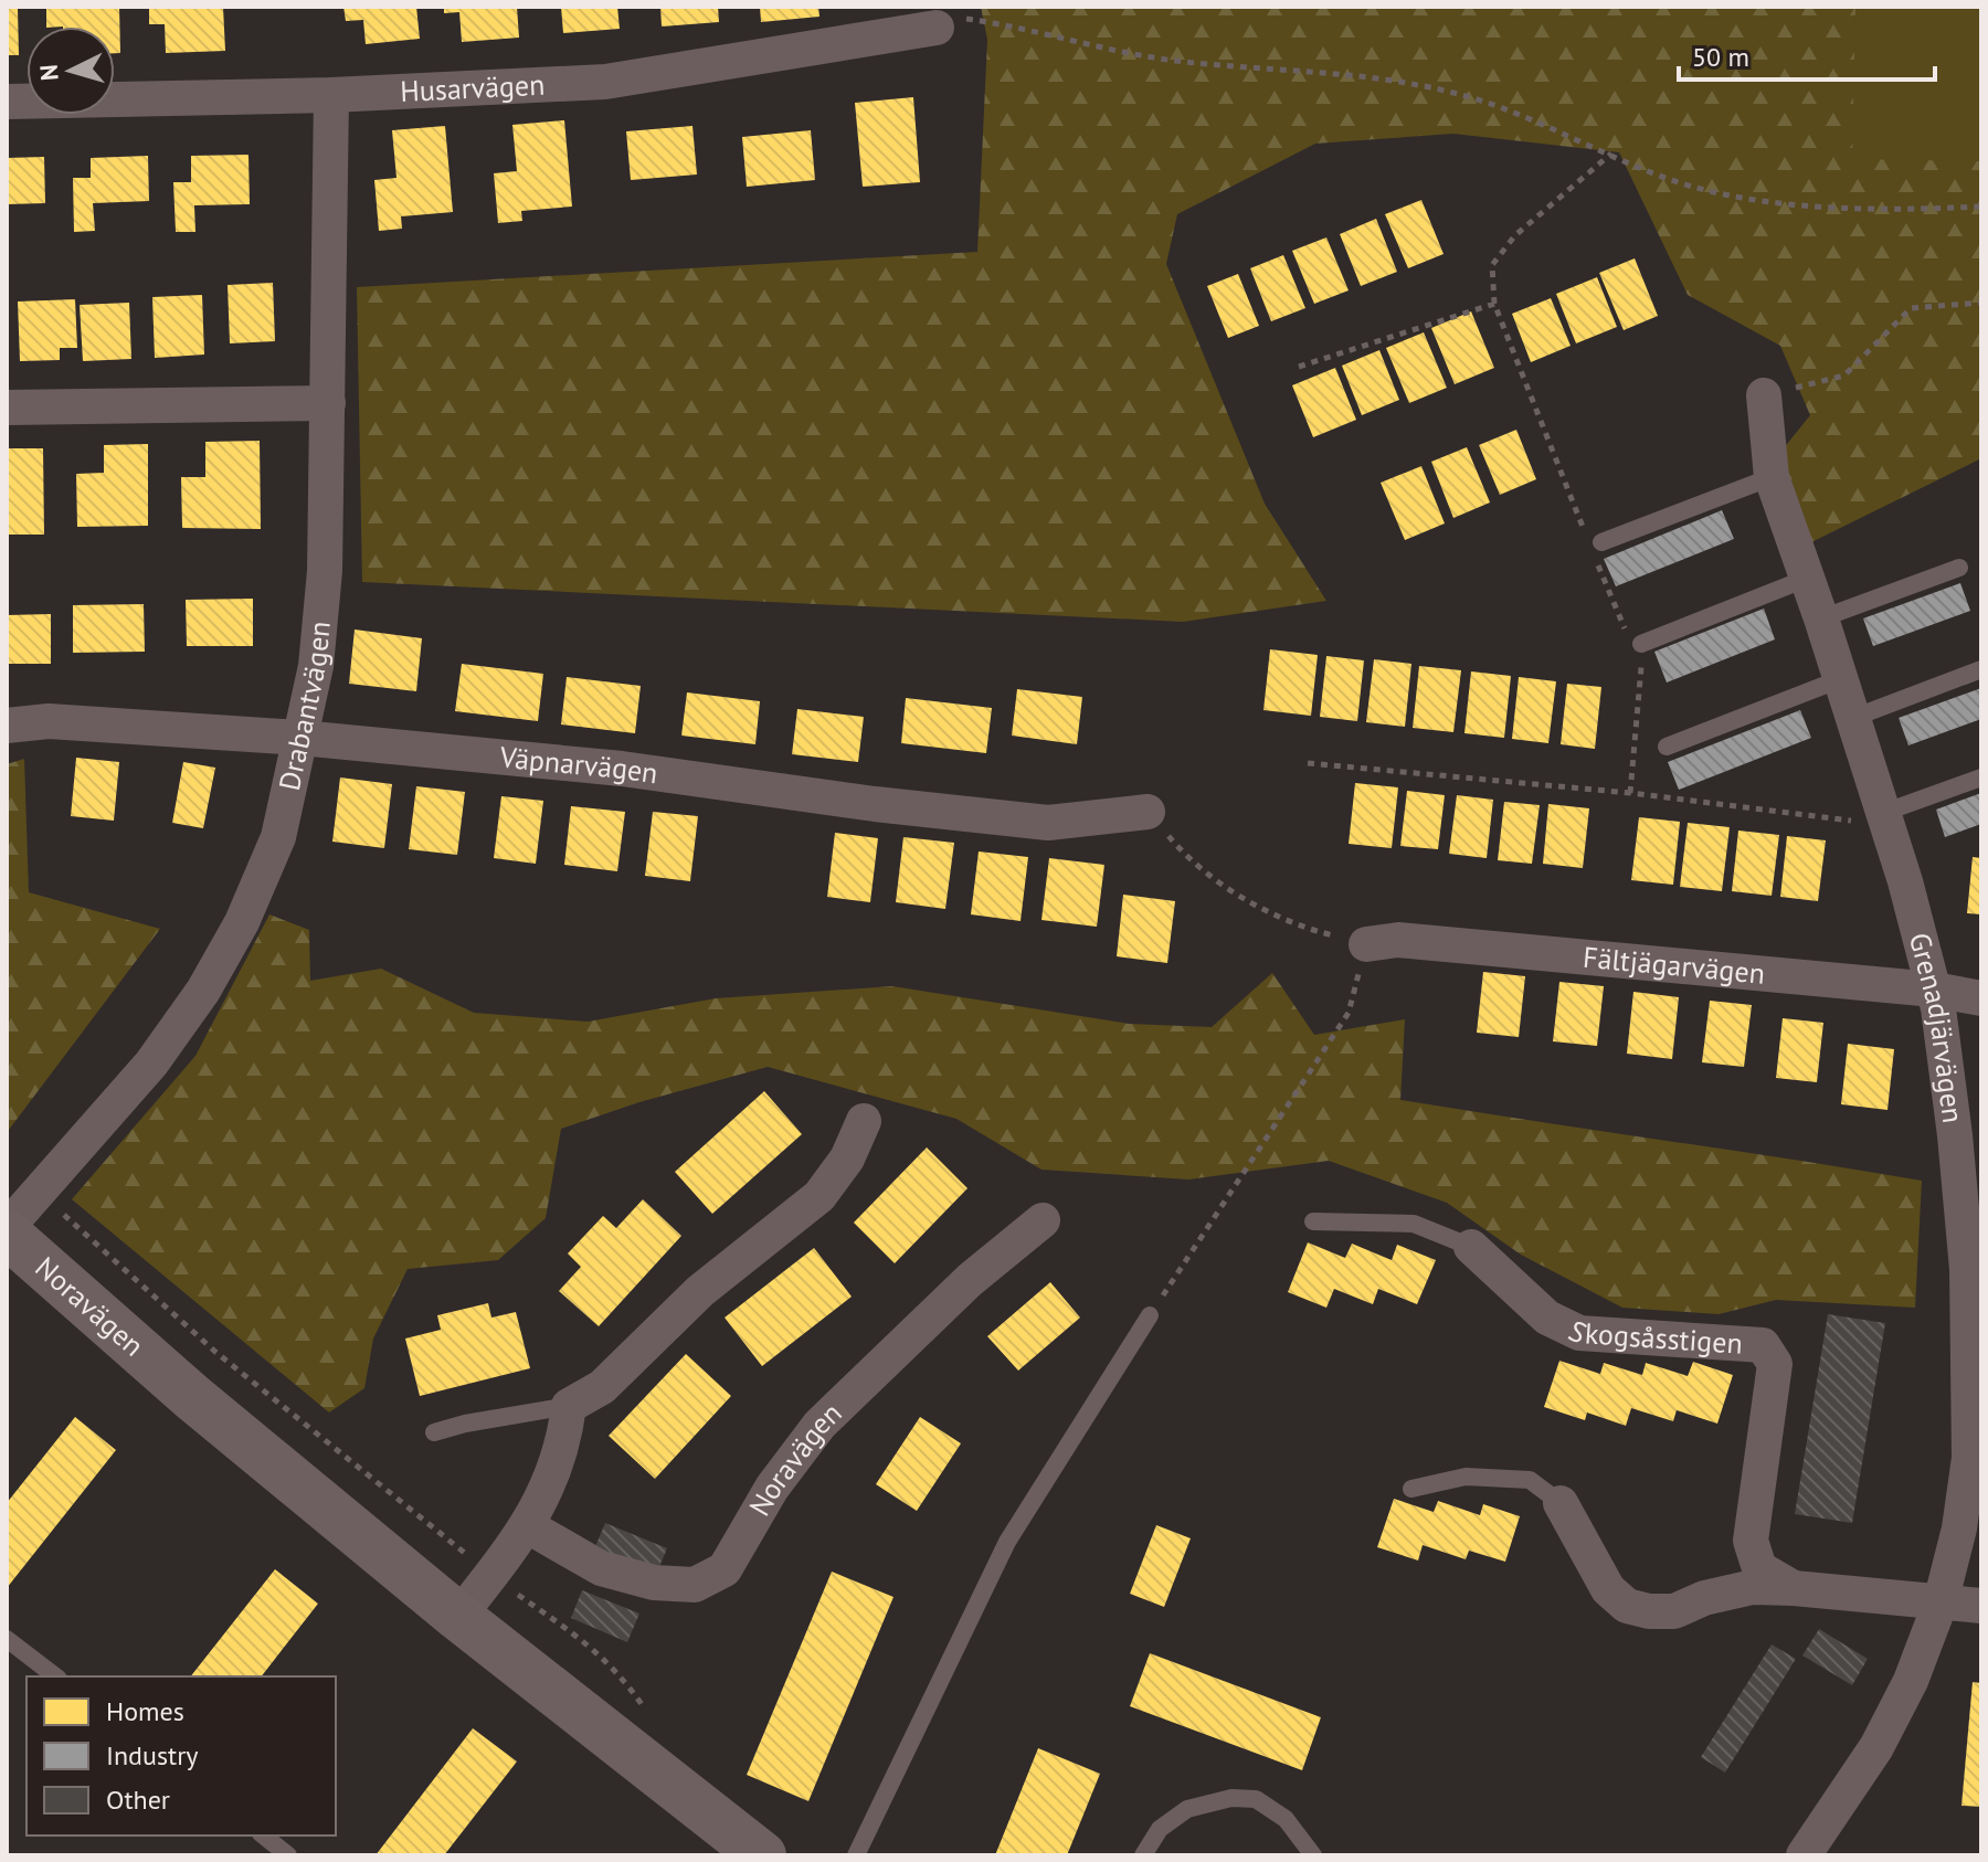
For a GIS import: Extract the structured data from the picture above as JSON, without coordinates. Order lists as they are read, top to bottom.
{
  "streets": {
    "street": [
      "Husarvägen",
      "Drabantvägen",
      "Väpnarvägen",
      "Fältjägarvägen",
      "Grenadjärvägen",
      "Noravägen",
      "Skogsåsstigen"
    ]
  },
  "crossings": [
    ["Husarvägen", "Drabantvägen"],
    ["Drabantvägen", "Väpnarvägen"],
    ["Drabantvägen", "Noravägen"],
    ["Fältjägarvägen", "Grenadjärvägen"],
    ["Grenadjärvägen", "Skogsåsstigen"]
  ],
  "legend": ["Homes", "Industry", "Other"],
  "scale_bar": "50 m",
  "north": "left"
}
